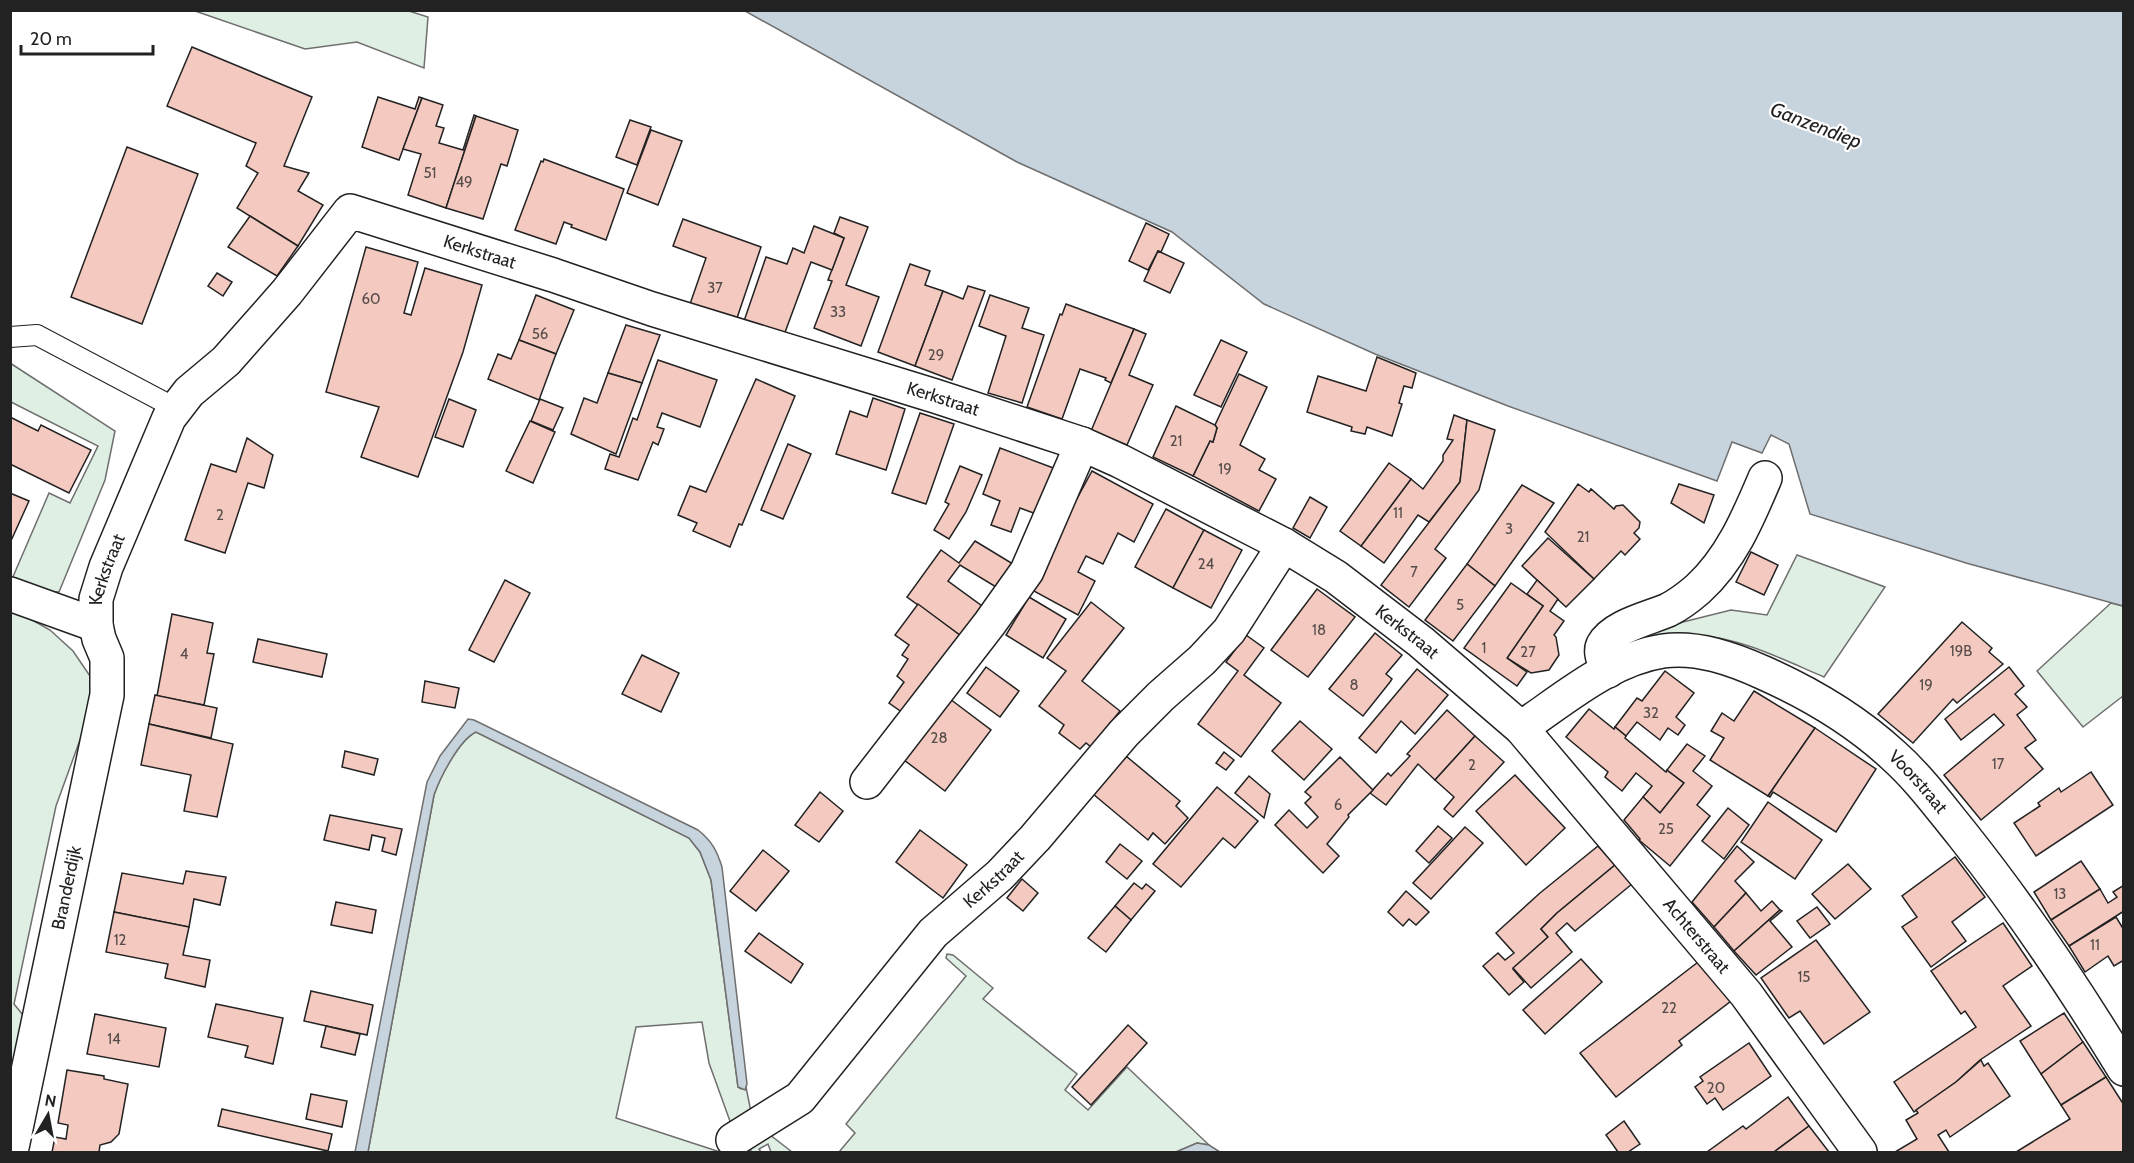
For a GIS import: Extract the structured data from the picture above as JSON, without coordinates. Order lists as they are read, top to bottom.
{
  "streets": {
    "street": [
      "Kerkstraat",
      "Voorstraat",
      "Branderdijk",
      "Achterstraat"
    ]
  },
  "crossings": [
    ["Kerkstraat", "Voorstraat"],
    ["Kerkstraat", "Branderdijk"],
    ["Kerkstraat", "Achterstraat"],
    ["Voorstraat", "Achterstraat"]
  ],
  "water": ["Ganzendiep"],
  "house_numbers": [
    "51",
    "49",
    "37",
    "60",
    "33",
    "56",
    "29",
    "21",
    "19",
    "11",
    "2",
    "3",
    "21",
    "24",
    "7",
    "5",
    "18",
    "1",
    "19B",
    "27",
    "4",
    "8",
    "19",
    "32",
    "28",
    "17",
    "2",
    "6",
    "25",
    "13",
    "12",
    "11",
    "15",
    "22",
    "14",
    "20"
  ],
  "scale_bar": "20 m",
  "north": "top"
}
